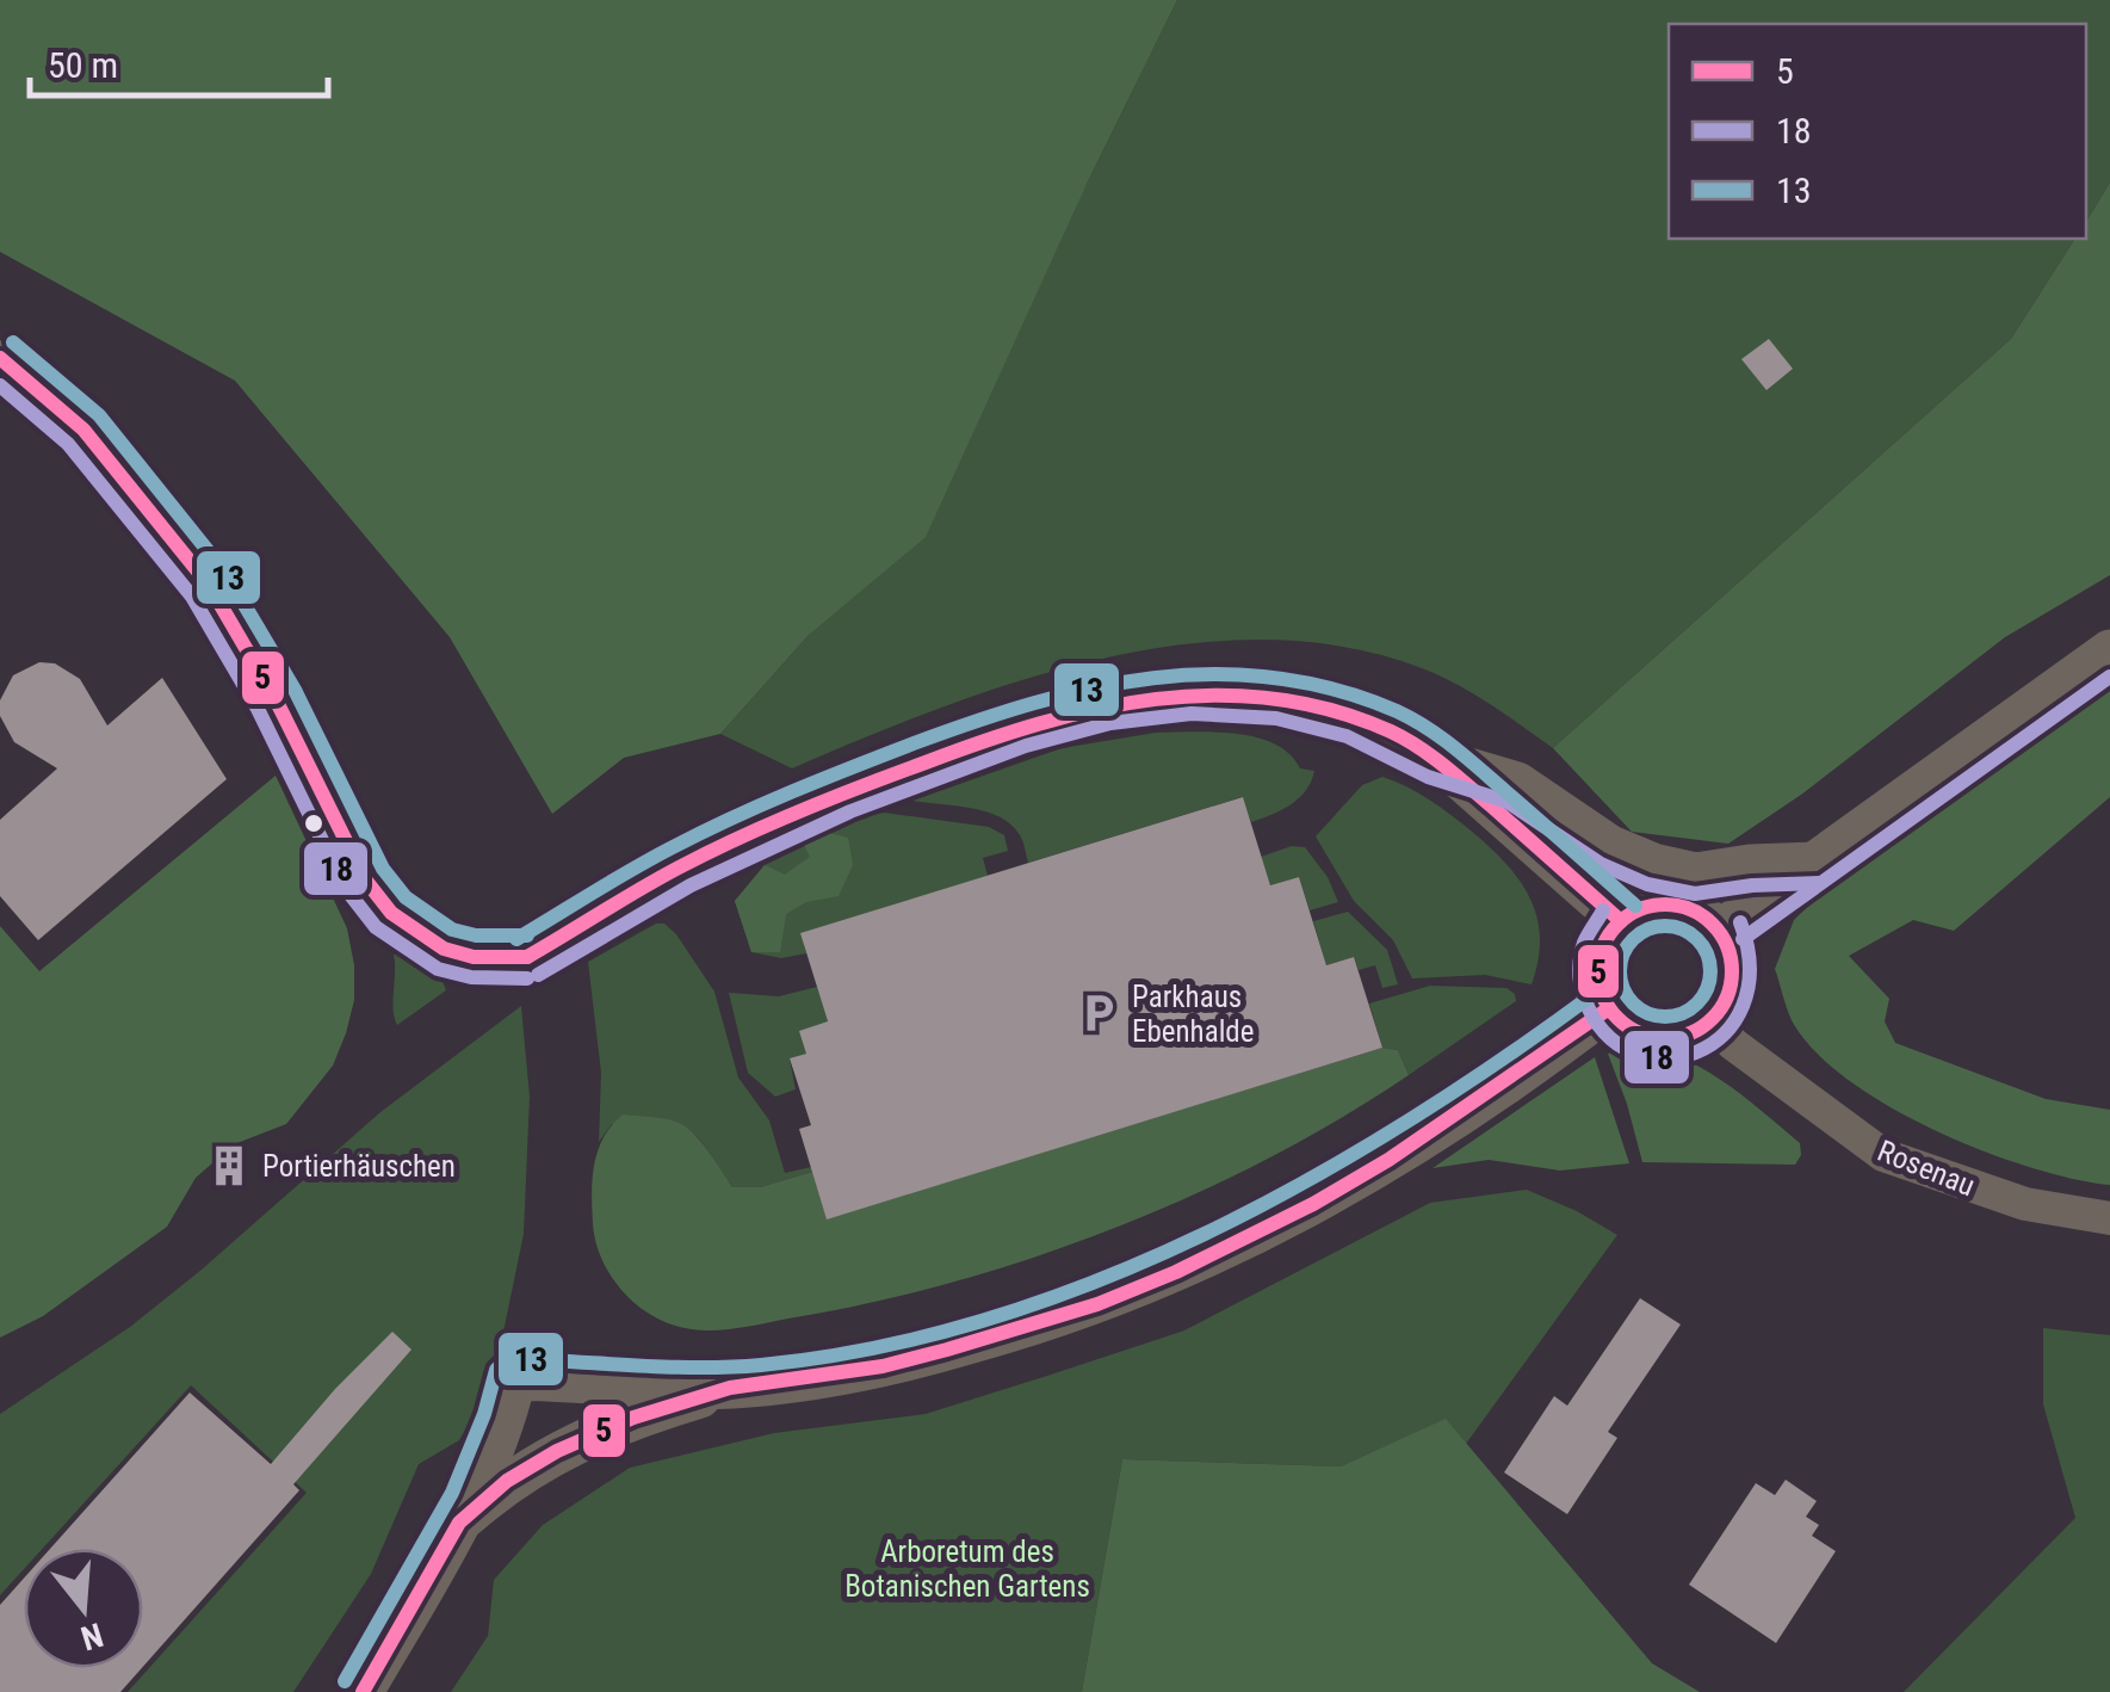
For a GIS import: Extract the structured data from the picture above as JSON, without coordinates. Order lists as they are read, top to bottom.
{
  "streets": {
    "street": ["Rosenau"]
  },
  "parks": ["Arboretum des Botanischen Gartens"],
  "places": {
    "parking": ["Parkhaus Ebenhalde"],
    "building": ["Portierhäuschen"]
  },
  "lines": ["transit line 13", "transit line 5", "transit line 18"],
  "legend": ["5", "18", "13"],
  "scale_bar": "50 m",
  "north": "bottom"
}
